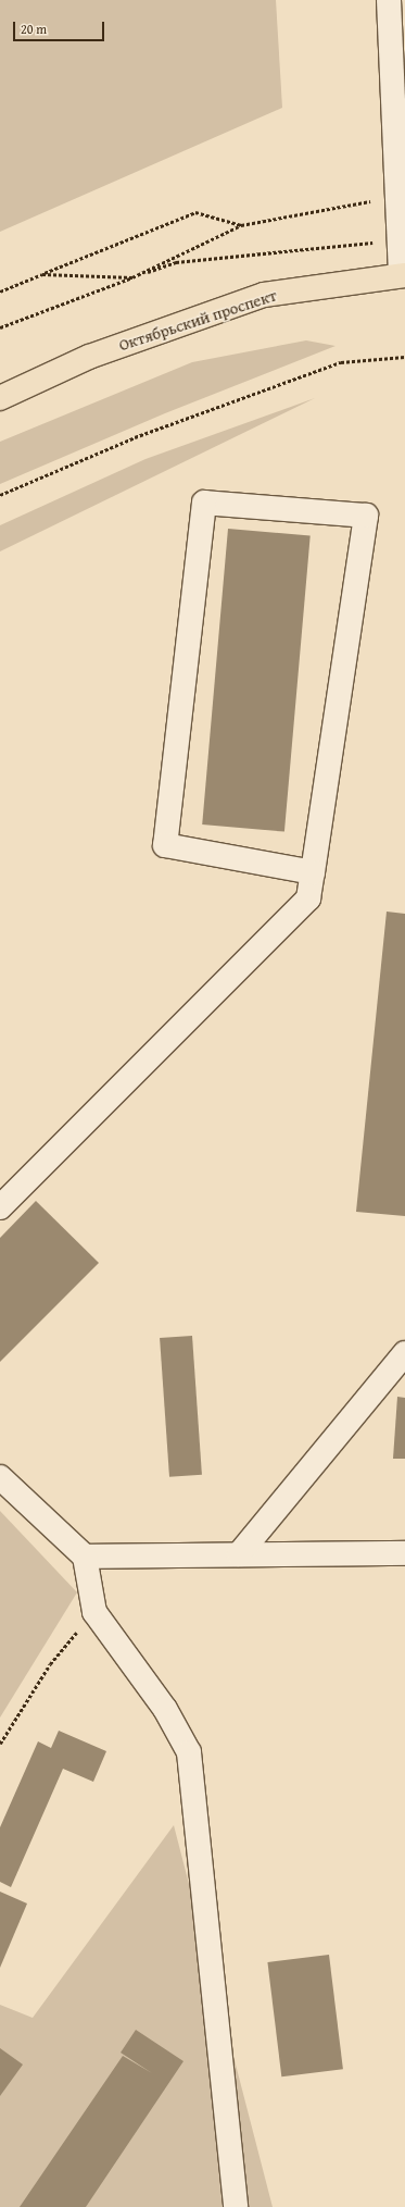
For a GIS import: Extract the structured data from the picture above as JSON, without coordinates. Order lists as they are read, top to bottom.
{
  "streets": {
    "main road": ["Октябрьский проспект"]
  },
  "scale_bar": "20 m"
}
